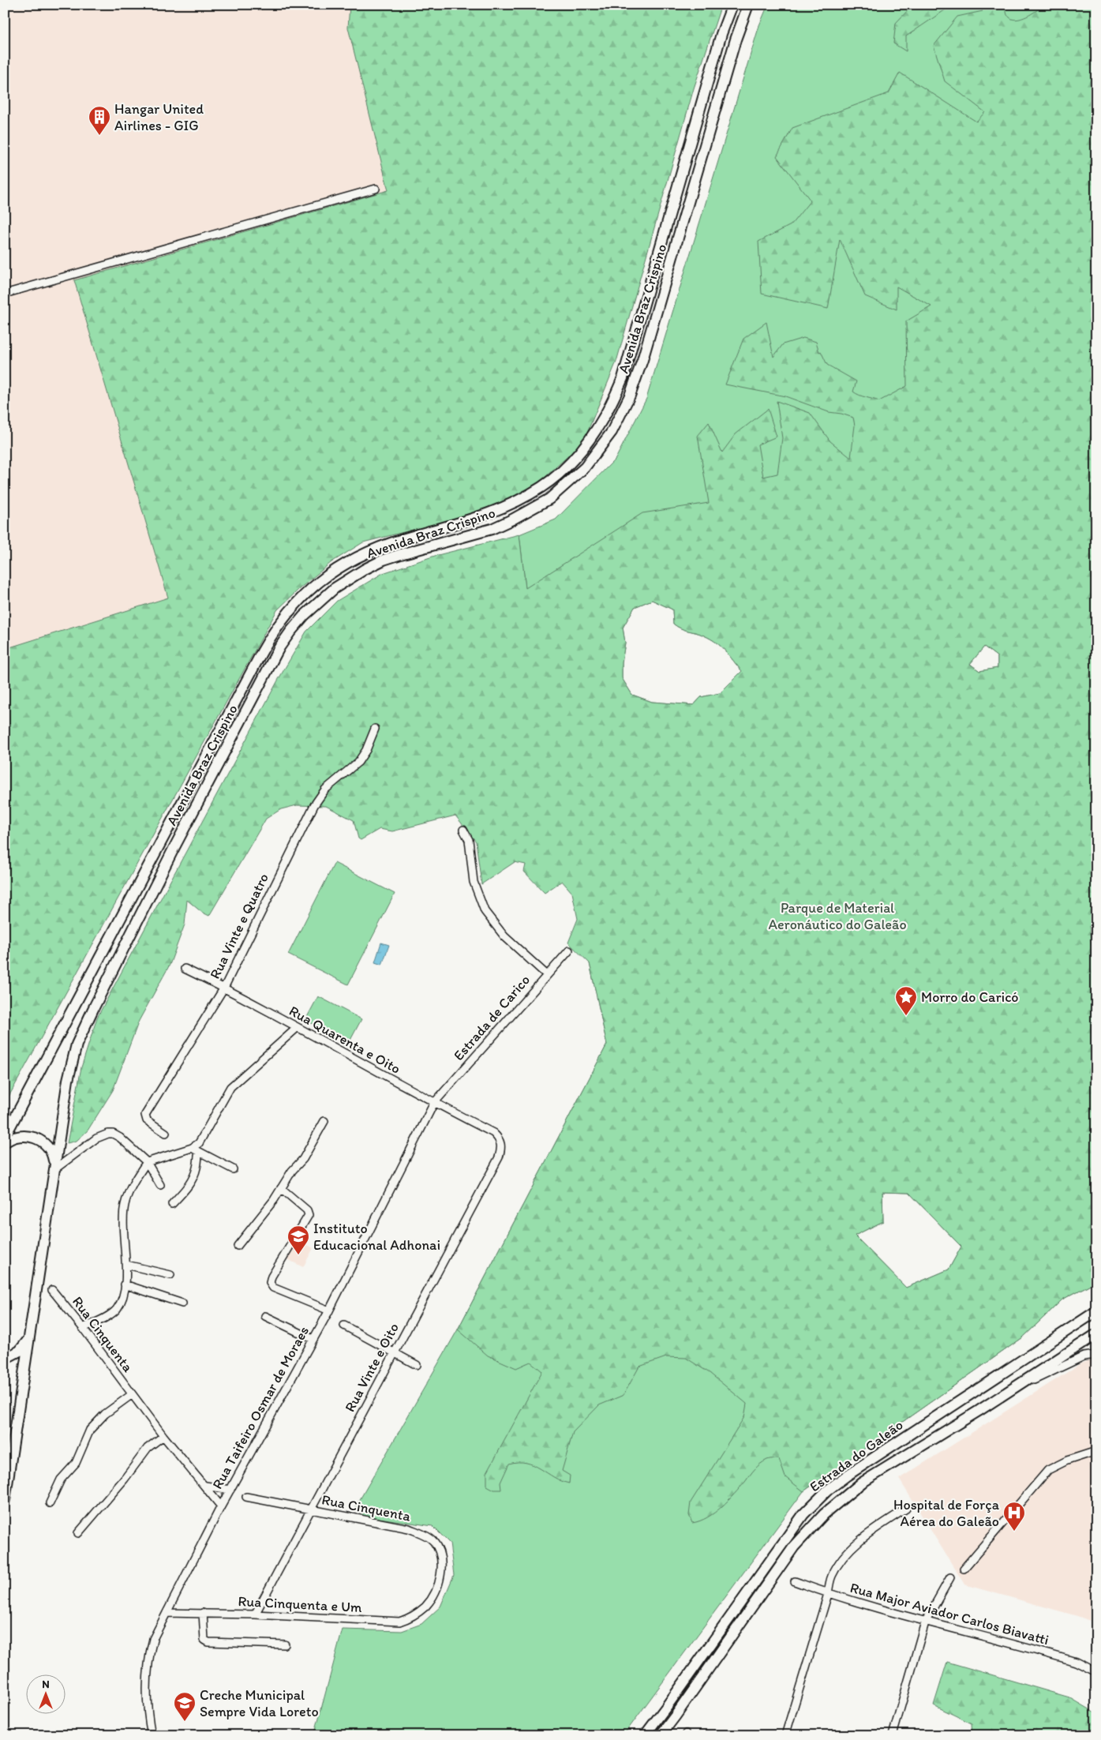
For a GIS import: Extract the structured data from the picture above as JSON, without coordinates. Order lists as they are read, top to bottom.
{
  "streets": {
    "main road": ["Avenida Braz Crispino", "Estrada do Galeão"],
    "street": [
      "Rua Vinte e Quatro",
      "Estrada de Carico",
      "Rua Quarenta e Oito",
      "Rua Cinquenta",
      "Rua Vinte e Oito",
      "Rua Taifeiro Osmar de Moraes",
      "Rua Cinquenta e Um",
      "Rua Major Aviador Carlos Biavatti"
    ]
  },
  "crossings": [
    ["Rua Vinte e Quatro", "Rua Quarenta e Oito"],
    ["Estrada de Carico", "Rua Quarenta e Oito"],
    ["Estrada de Carico", "Rua Taifeiro Osmar de Moraes"],
    ["Rua Quarenta e Oito", "Rua Vinte e Oito"],
    ["Rua Quarenta e Oito", "Rua Taifeiro Osmar de Moraes"],
    ["Rua Cinquenta", "Rua Vinte e Oito"],
    ["Rua Cinquenta", "Rua Taifeiro Osmar de Moraes"],
    ["Rua Cinquenta", "Rua Cinquenta e Um"],
    ["Rua Vinte e Oito", "Rua Cinquenta e Um"],
    ["Rua Taifeiro Osmar de Moraes", "Rua Cinquenta e Um"]
  ],
  "parks": ["Parque de Material Aeronáutico do Galeão"],
  "places": {
    "building": ["Hangar United Airlines - GIG"],
    "place": ["Morro do Caricó"],
    "school or university": ["Instituto Educacional Adhonai", "Creche Municipal Sempre Vida Loreto"],
    "hospital": ["Hospital de Força Aérea do Galeão"]
  },
  "north": "top"
}
